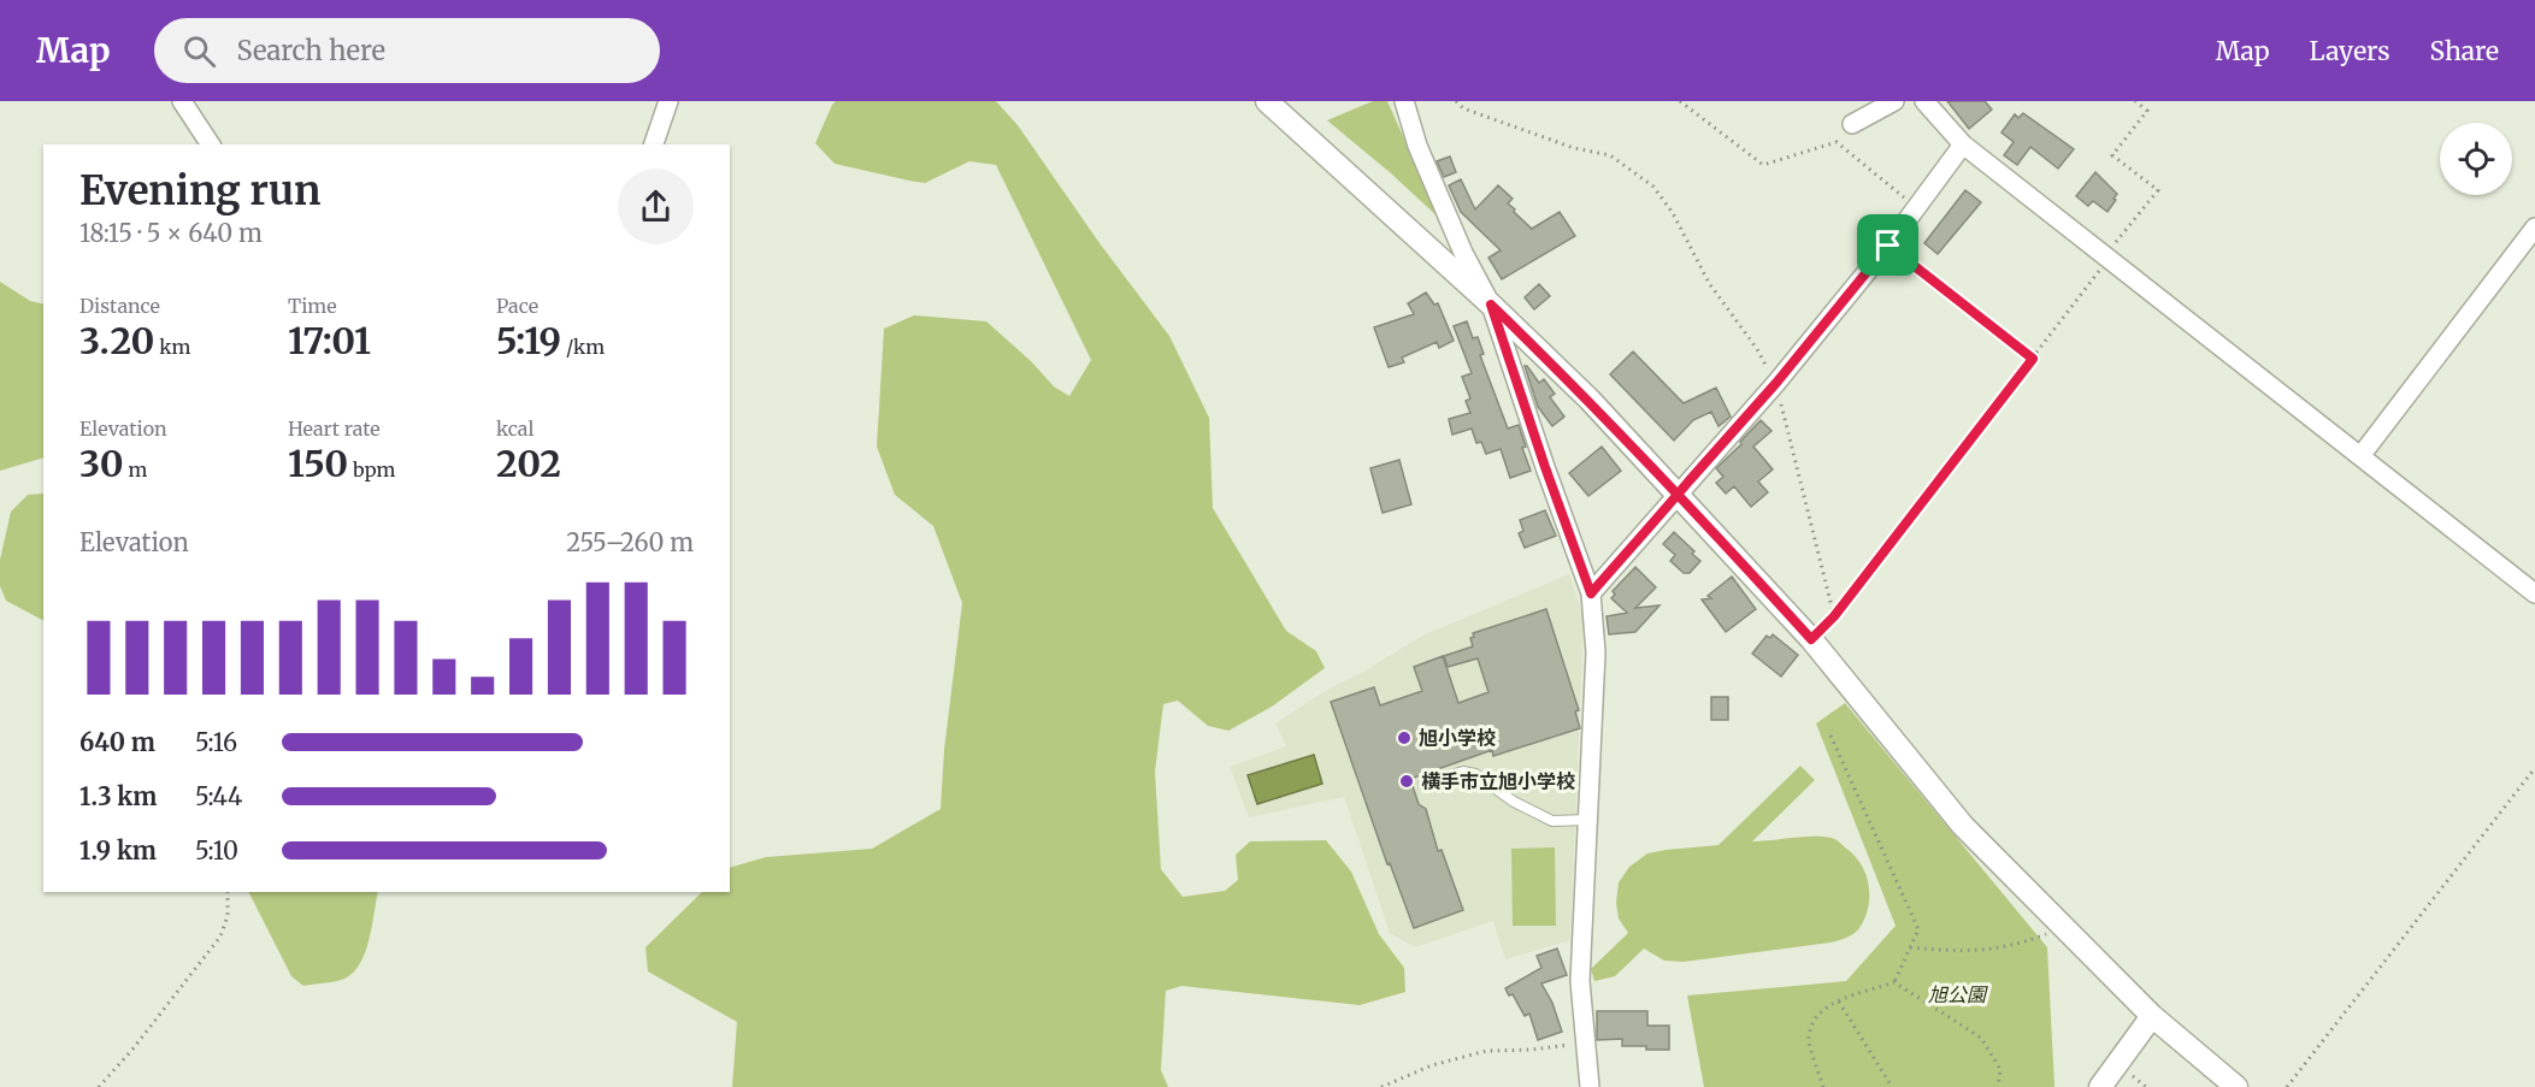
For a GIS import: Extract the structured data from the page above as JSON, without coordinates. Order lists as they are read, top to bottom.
{
  "parks": ["旭公園"],
  "places": ["旭小学校", "横手市立旭小学校"],
  "page": {
    "header": "Map",
    "search": "Search here",
    "nav": ["Map", "Layers", "Share"],
    "heading": ["Evening run", "18:15 · 5 × 640 m"],
    "stats": [
      ["Distance", "3.20 km"],
      ["Time", "17:01"],
      ["Pace", "5:19 /km"],
      ["Elevation", "30 m"],
      ["Heart rate", "150 bpm"],
      ["kcal", "202"]
    ],
    "chart": ["Elevation", "255–260 m"],
    "list": [
      {
        "name": "640 m",
        "note": "5:16"
      },
      {
        "name": "1.3 km",
        "note": "5:44"
      },
      {
        "name": "1.9 km",
        "note": "5:10"
      }
    ]
  }
}
